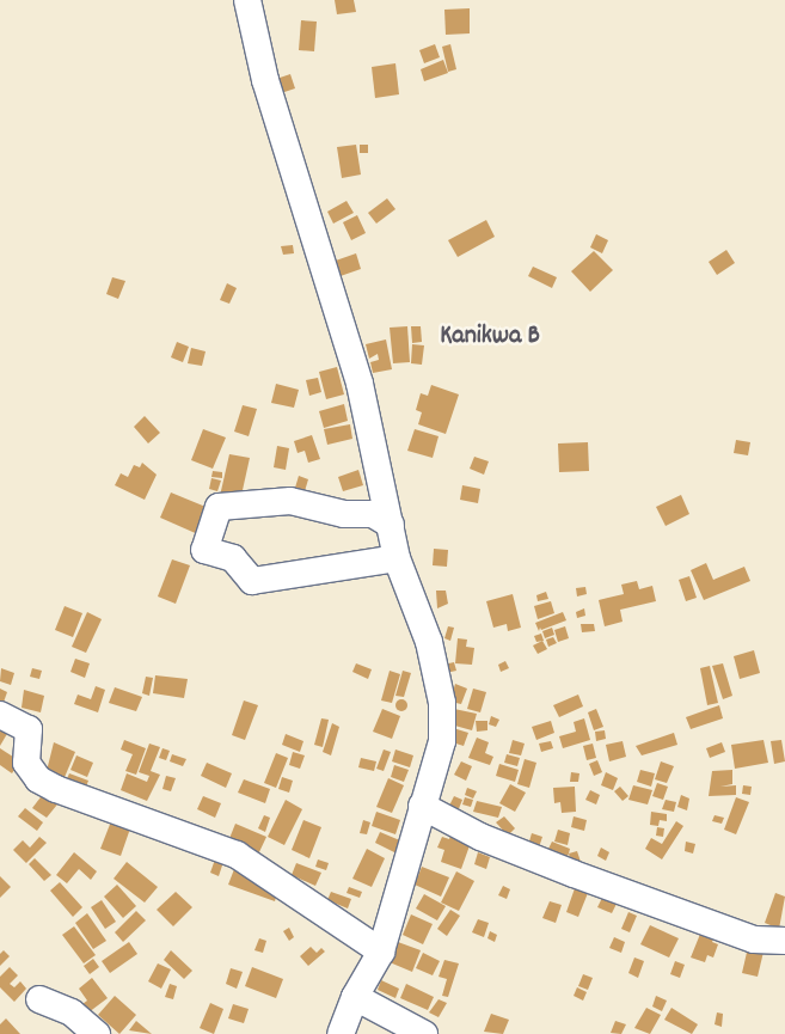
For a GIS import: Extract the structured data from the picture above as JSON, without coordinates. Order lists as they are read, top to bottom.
{
  "districts": ["Kanikwa B"]
}
